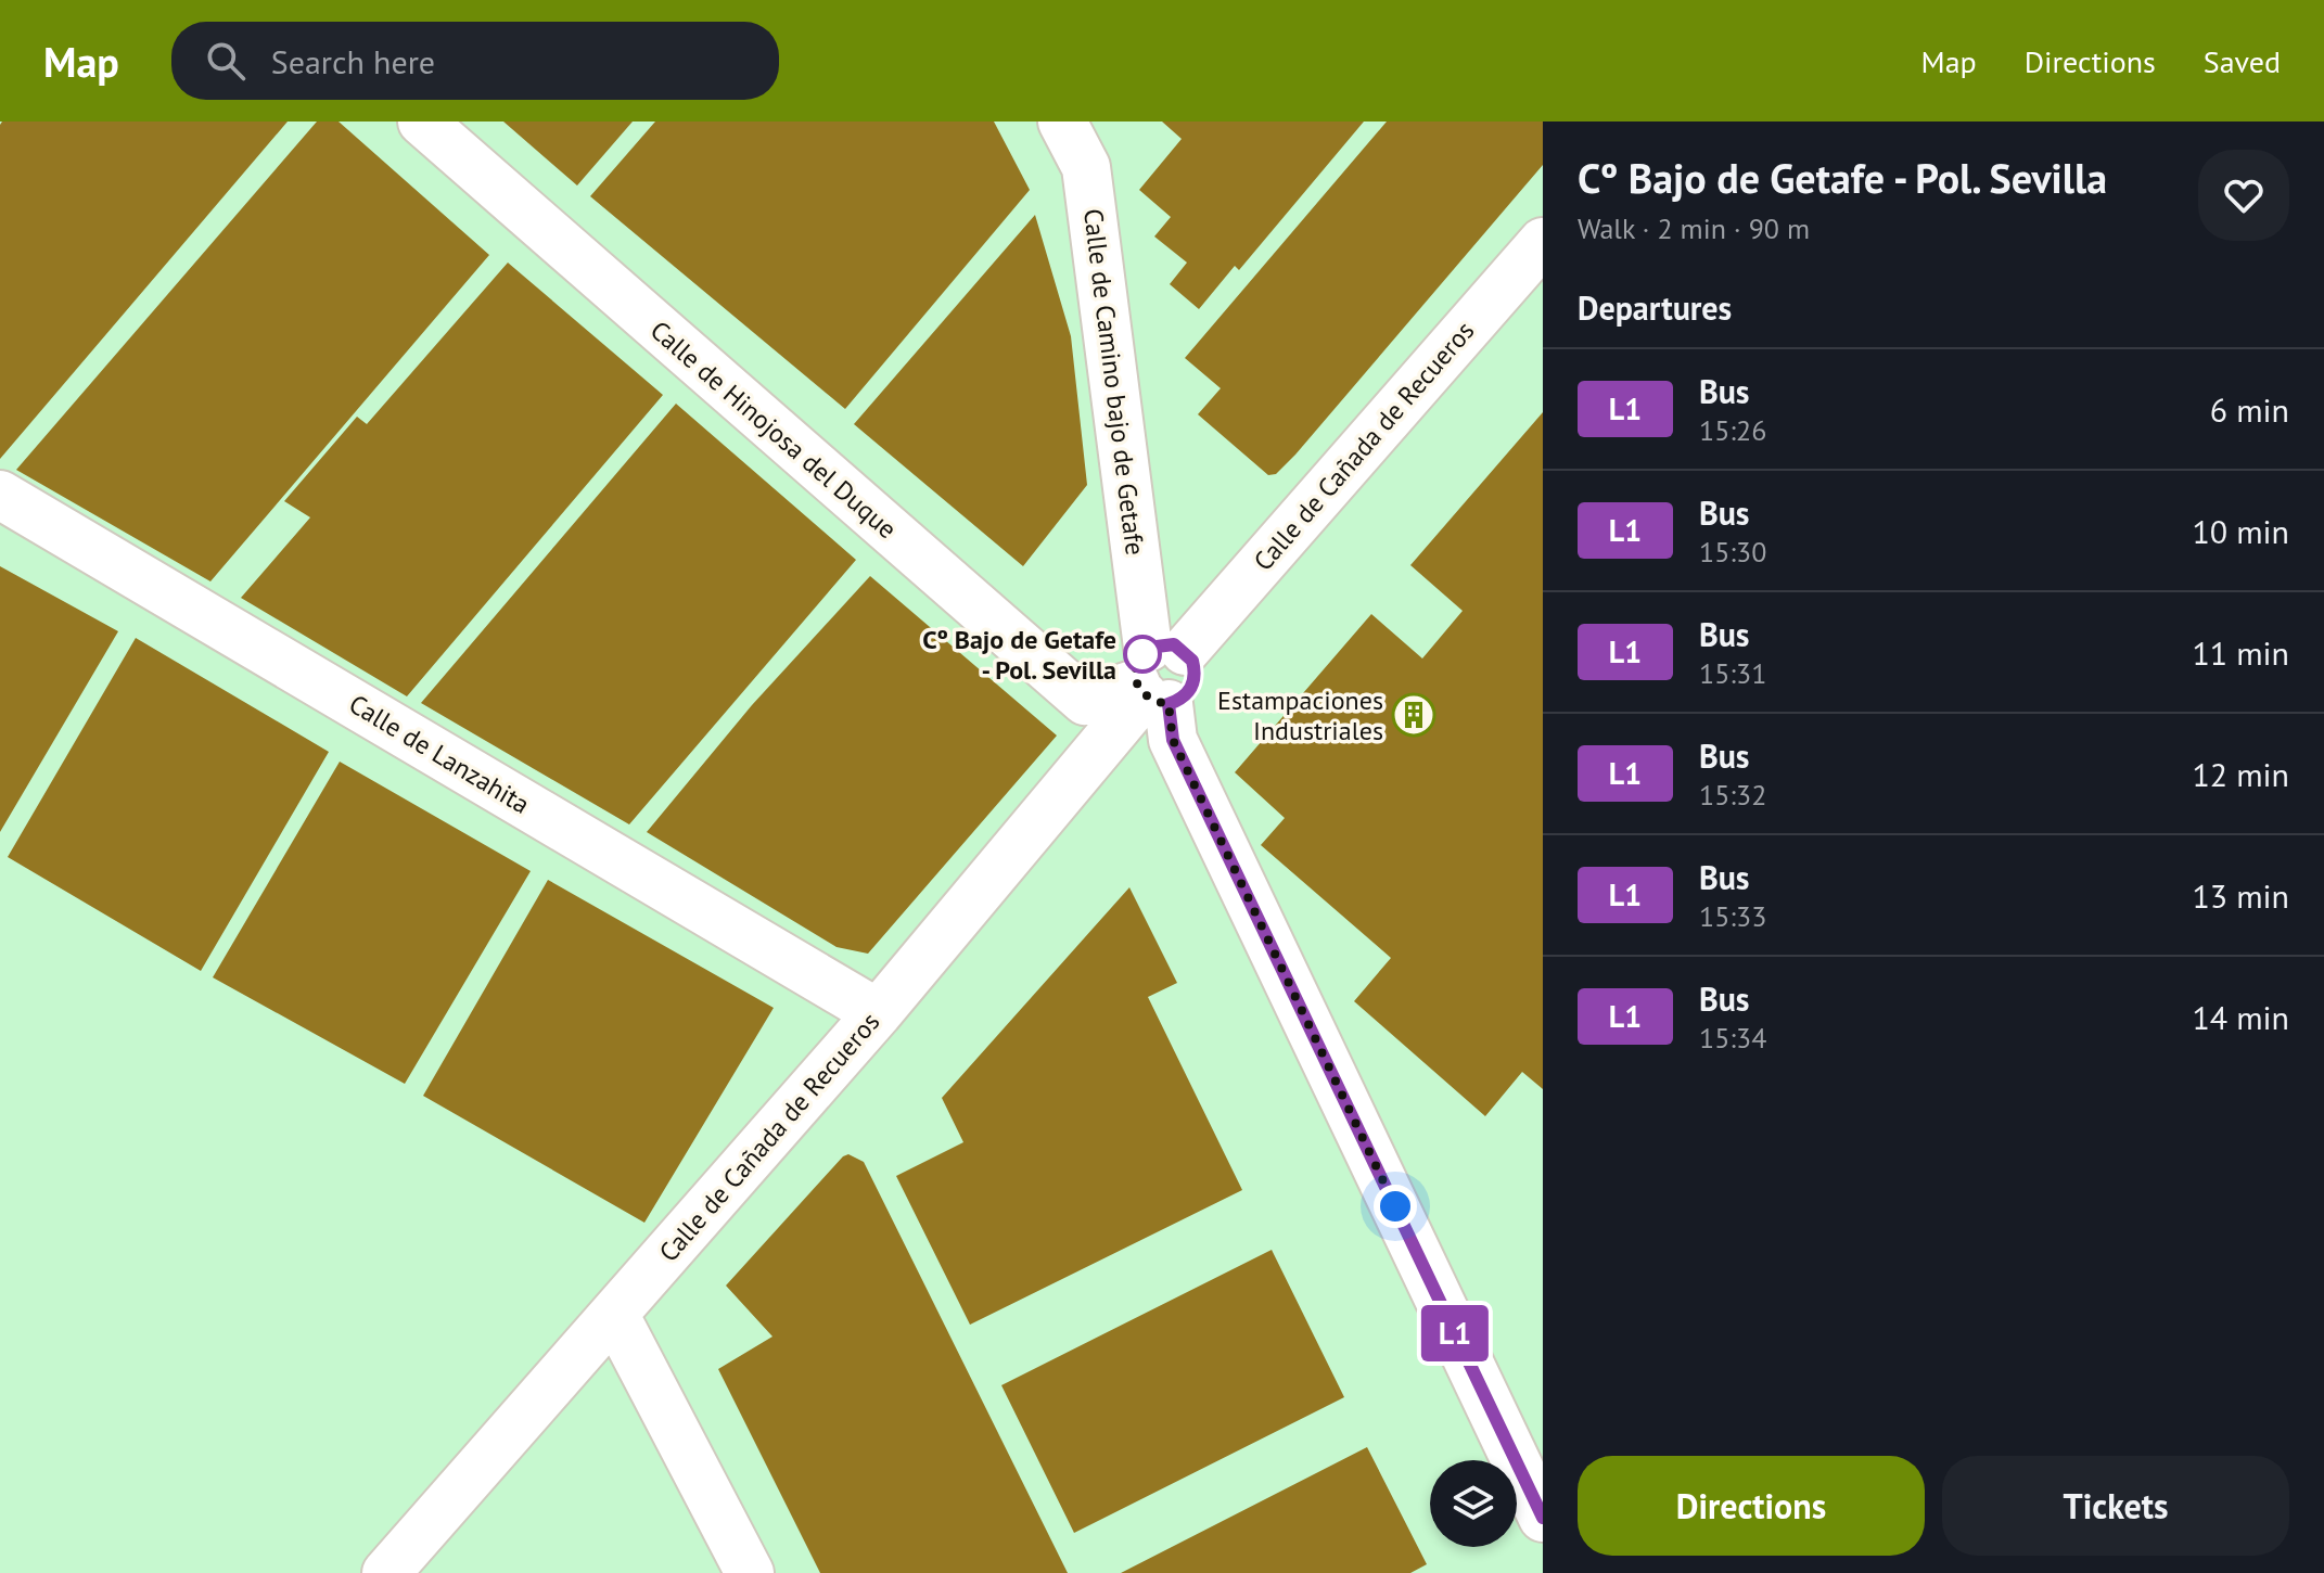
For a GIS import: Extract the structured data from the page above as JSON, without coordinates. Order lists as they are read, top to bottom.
{
  "streets": {
    "street": [
      "Calle de Camino bajo de Getafe",
      "Calle de Hinojosa del Duque",
      "Calle de Cañada de Recueros",
      "Calle de Lanzahita"
    ]
  },
  "crossings": [
    ["Calle de Camino bajo de Getafe", "Calle de Hinojosa del Duque"],
    ["Calle de Camino bajo de Getafe", "Calle de Cañada de Recueros"],
    ["Calle de Hinojosa del Duque", "Calle de Cañada de Recueros"],
    ["Calle de Cañada de Recueros", "Calle de Lanzahita"]
  ],
  "places": {
    "other": ["Cº Bajo de Getafe - Pol. Sevilla"],
    "building": ["Estampaciones Industriales"]
  },
  "lines": ["bus line L1"],
  "page": {
    "header": "Map",
    "search": "Search here",
    "nav": ["Map", "Directions", "Saved"],
    "on_map": "L1",
    "heading": [
      ["Cº Bajo de Getafe - Pol. Sevilla", "Walk · 2 min · 90 m"],
      "Departures"
    ],
    "list": [
      {
        "mark": "L1",
        "name": "Bus",
        "note": "15:26",
        "value": "6 min"
      },
      {
        "mark": "L1",
        "name": "Bus",
        "note": "15:30",
        "value": "10 min"
      },
      {
        "mark": "L1",
        "name": "Bus",
        "note": "15:31",
        "value": "11 min"
      },
      {
        "mark": "L1",
        "name": "Bus",
        "note": "15:32",
        "value": "12 min"
      },
      {
        "mark": "L1",
        "name": "Bus",
        "note": "15:33",
        "value": "13 min"
      },
      {
        "mark": "L1",
        "name": "Bus",
        "note": "15:34",
        "value": "14 min"
      }
    ],
    "buttons": ["Directions", "Tickets"]
  }
}
